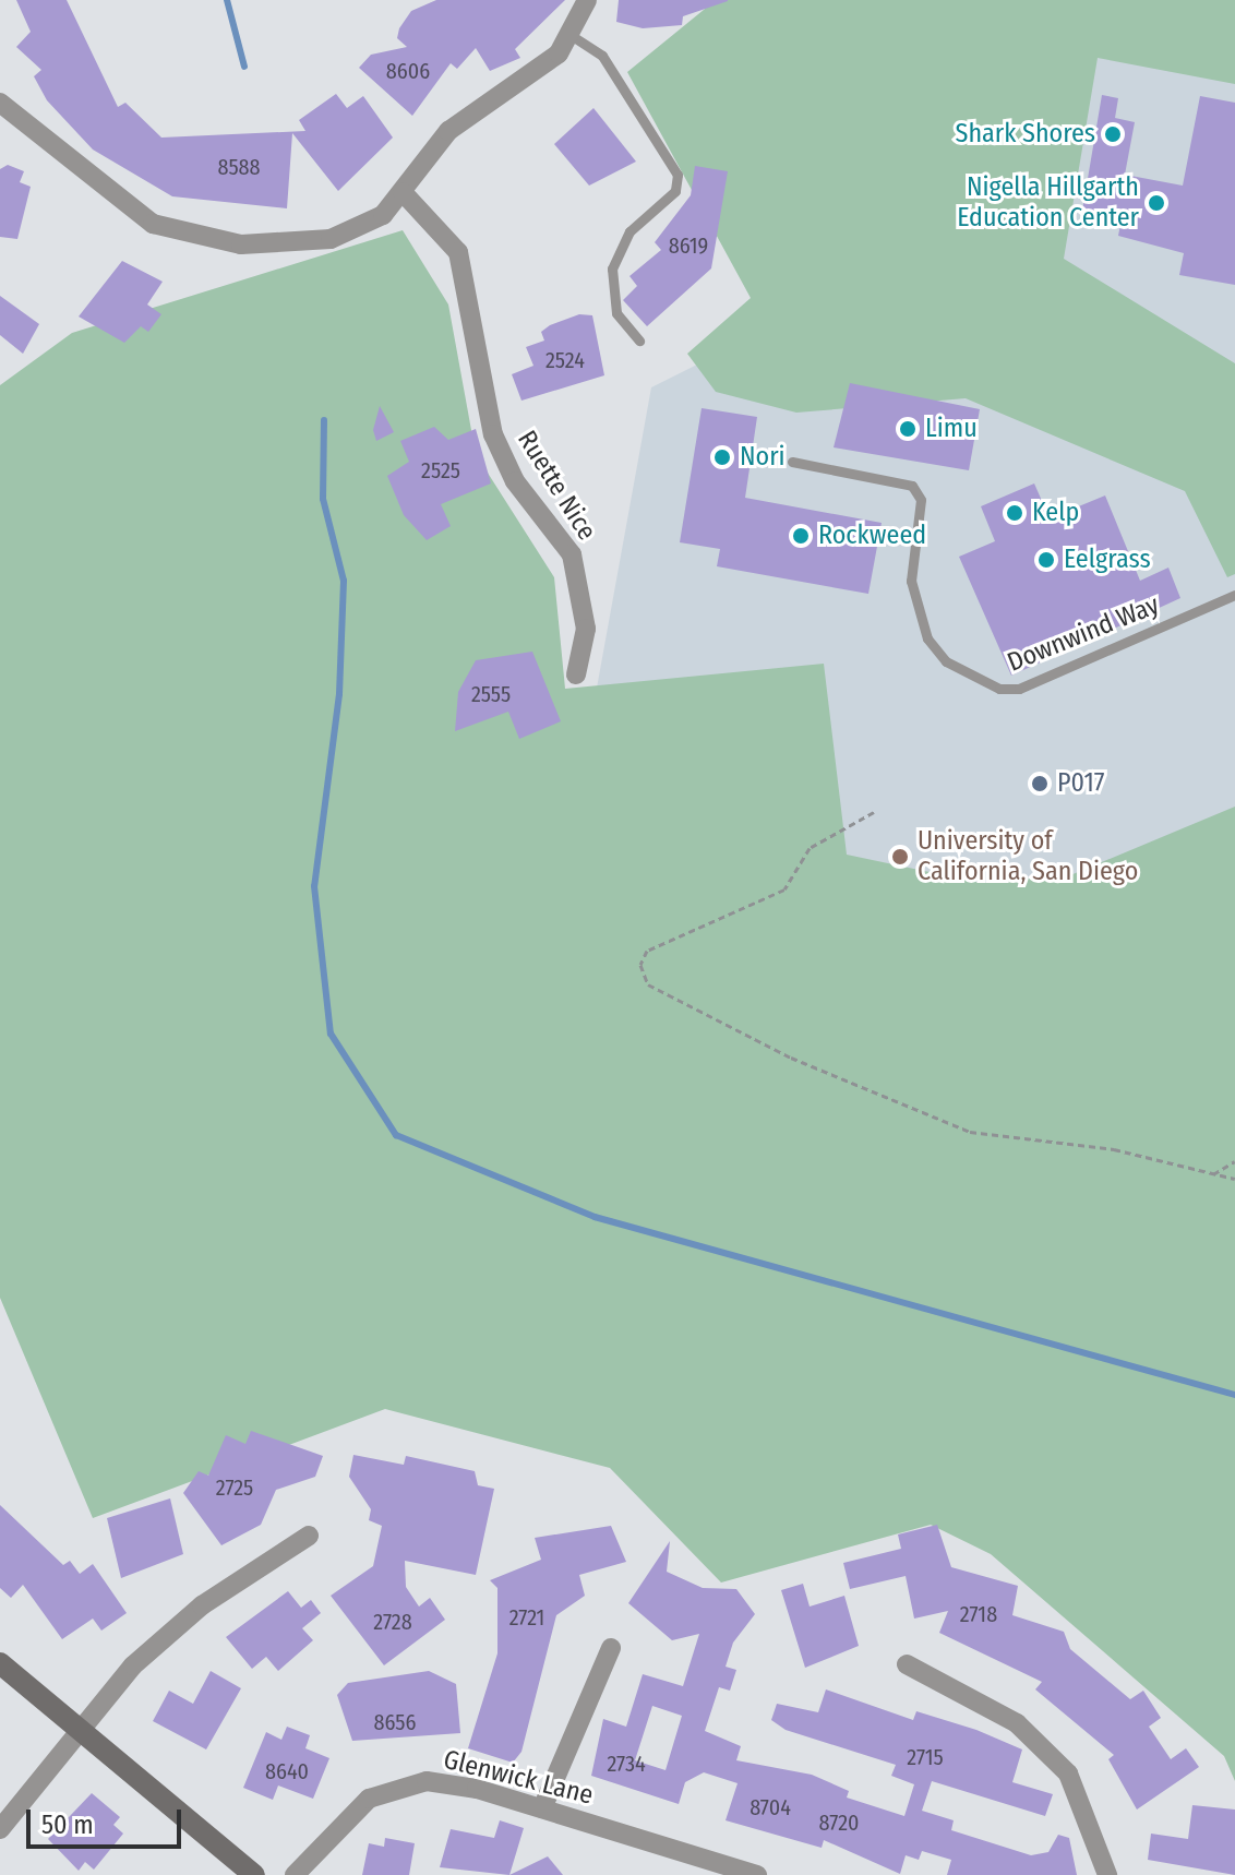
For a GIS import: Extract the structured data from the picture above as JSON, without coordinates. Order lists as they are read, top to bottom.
{
  "streets": {
    "street": ["Ruette Nice", "Glenwick Lane"],
    "lane": ["Downwind Way"]
  },
  "places": [
    "Shark Shores",
    "Nigella Hillgarth Education Center",
    "Limu",
    "Nori",
    "Kelp",
    "Rockweed",
    "Eelgrass",
    "P017",
    "University of California, San Diego"
  ],
  "house_numbers": [
    "8606",
    "8588",
    "8619",
    "2524",
    "2525",
    "2555",
    "2725",
    "2718",
    "2721",
    "2728",
    "8656",
    "2715",
    "2734",
    "8640",
    "8704",
    "8720"
  ],
  "scale_bar": "50 m"
}
